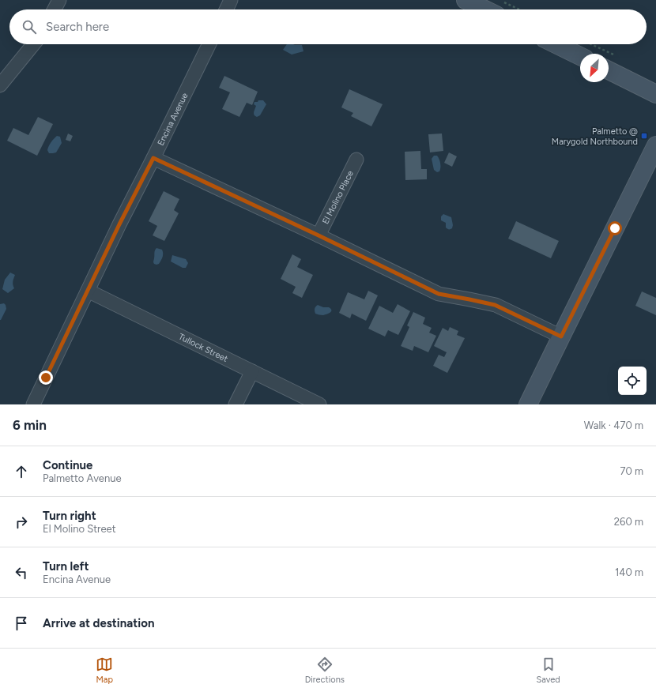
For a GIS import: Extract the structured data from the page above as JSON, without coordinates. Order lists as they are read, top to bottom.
{
  "streets": {
    "street": ["Encina Avenue", "El Molino Place", "Tullock Street"]
  },
  "crossings": [
    ["Encina Avenue", "Tullock Street"]
  ],
  "places": {
    "transit": ["Palmetto @ Marygold Northbound"]
  },
  "north": "bottom left",
  "page": {
    "search": "Search here",
    "heading": ["6 min", "Walk · 470 m"],
    "list": [
      ["Continue", "Palmetto Avenue", "70 m"],
      ["Turn right", "El Molino Street", "260 m"],
      ["Turn left", "Encina Avenue", "140 m"],
      "Arrive at destination"
    ],
    "nav": ["Map", "Directions", "Saved"]
  }
}
